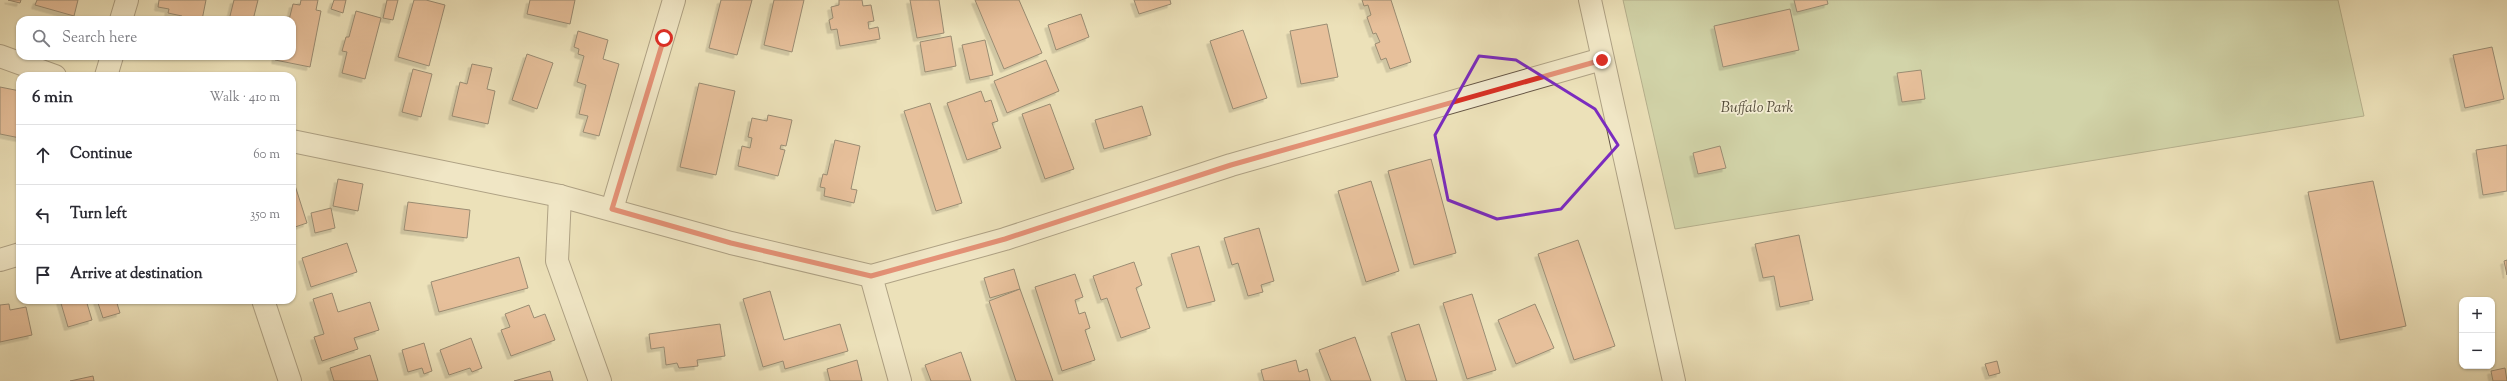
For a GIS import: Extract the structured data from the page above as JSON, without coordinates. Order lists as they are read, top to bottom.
{
  "parks": ["Buffalo Park"],
  "page": {
    "search": "Search here",
    "heading": ["6 min", "Walk · 410 m"],
    "list": [
      ["Continue", "60 m"],
      ["Turn left", "350 m"],
      "Arrive at destination"
    ],
    "map_buttons": ["+", "−"]
  }
}
